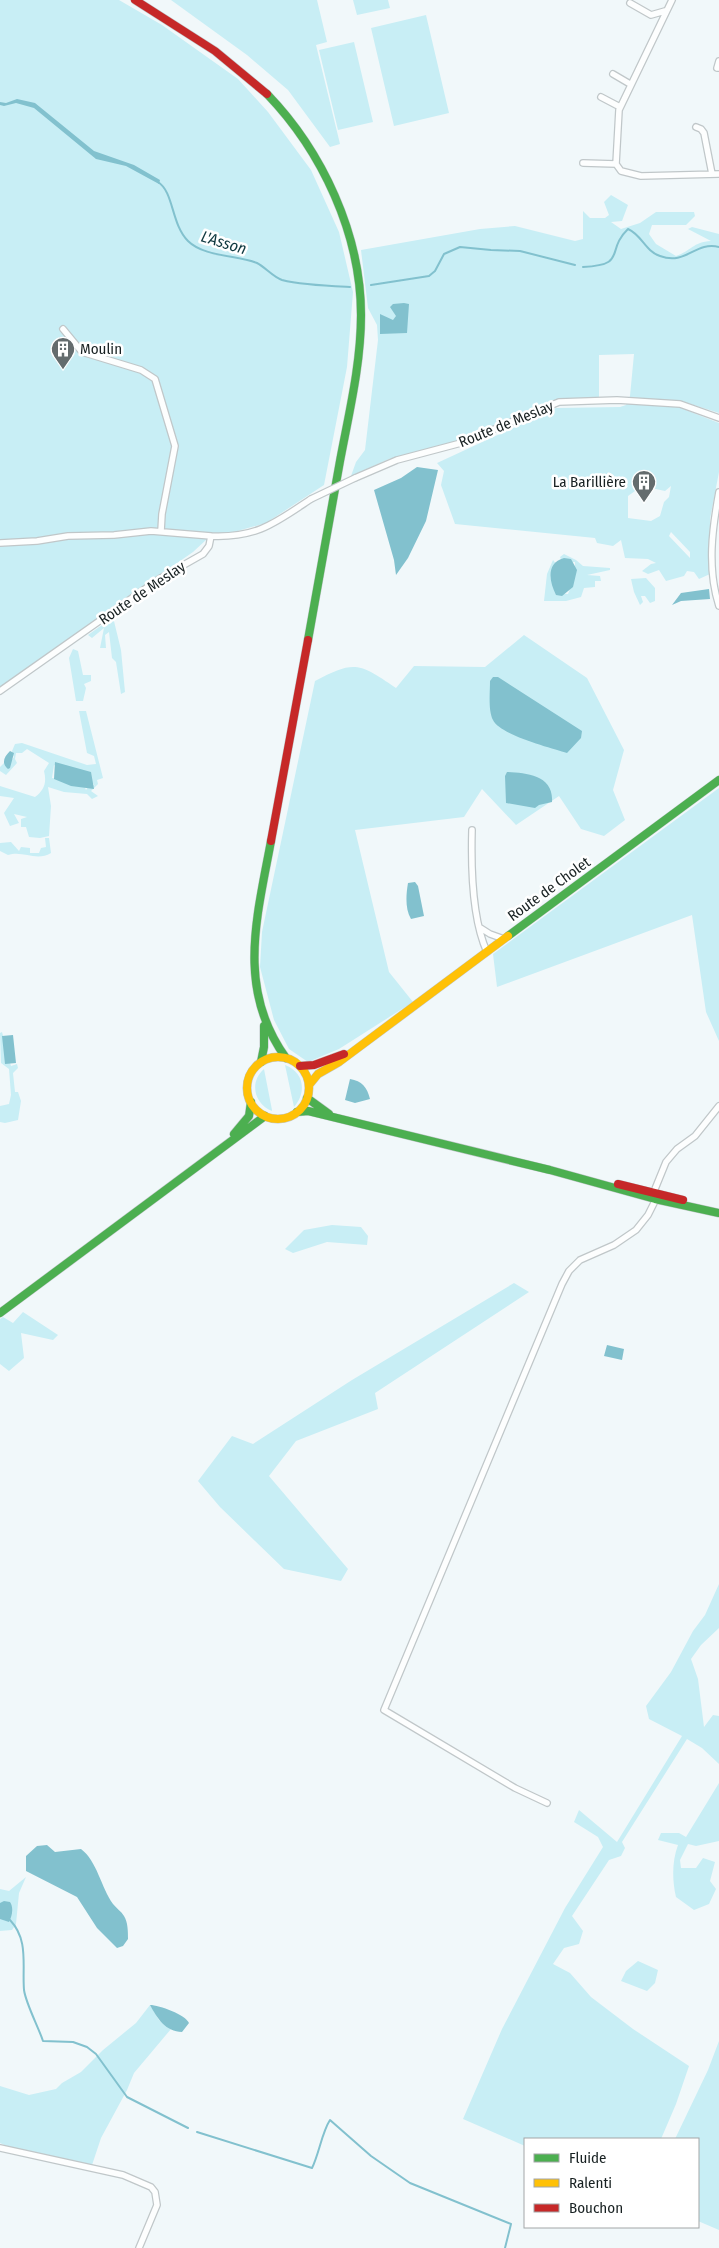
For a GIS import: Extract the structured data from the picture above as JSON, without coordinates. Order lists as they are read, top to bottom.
{
  "streets": {
    "main road": ["Route de Cholet"],
    "street": ["Route de Meslay"]
  },
  "water": ["L'Asson"],
  "places": {
    "building": ["Moulin", "La Barillière"]
  },
  "legend": ["Fluide", "Ralenti", "Bouchon"]
}
